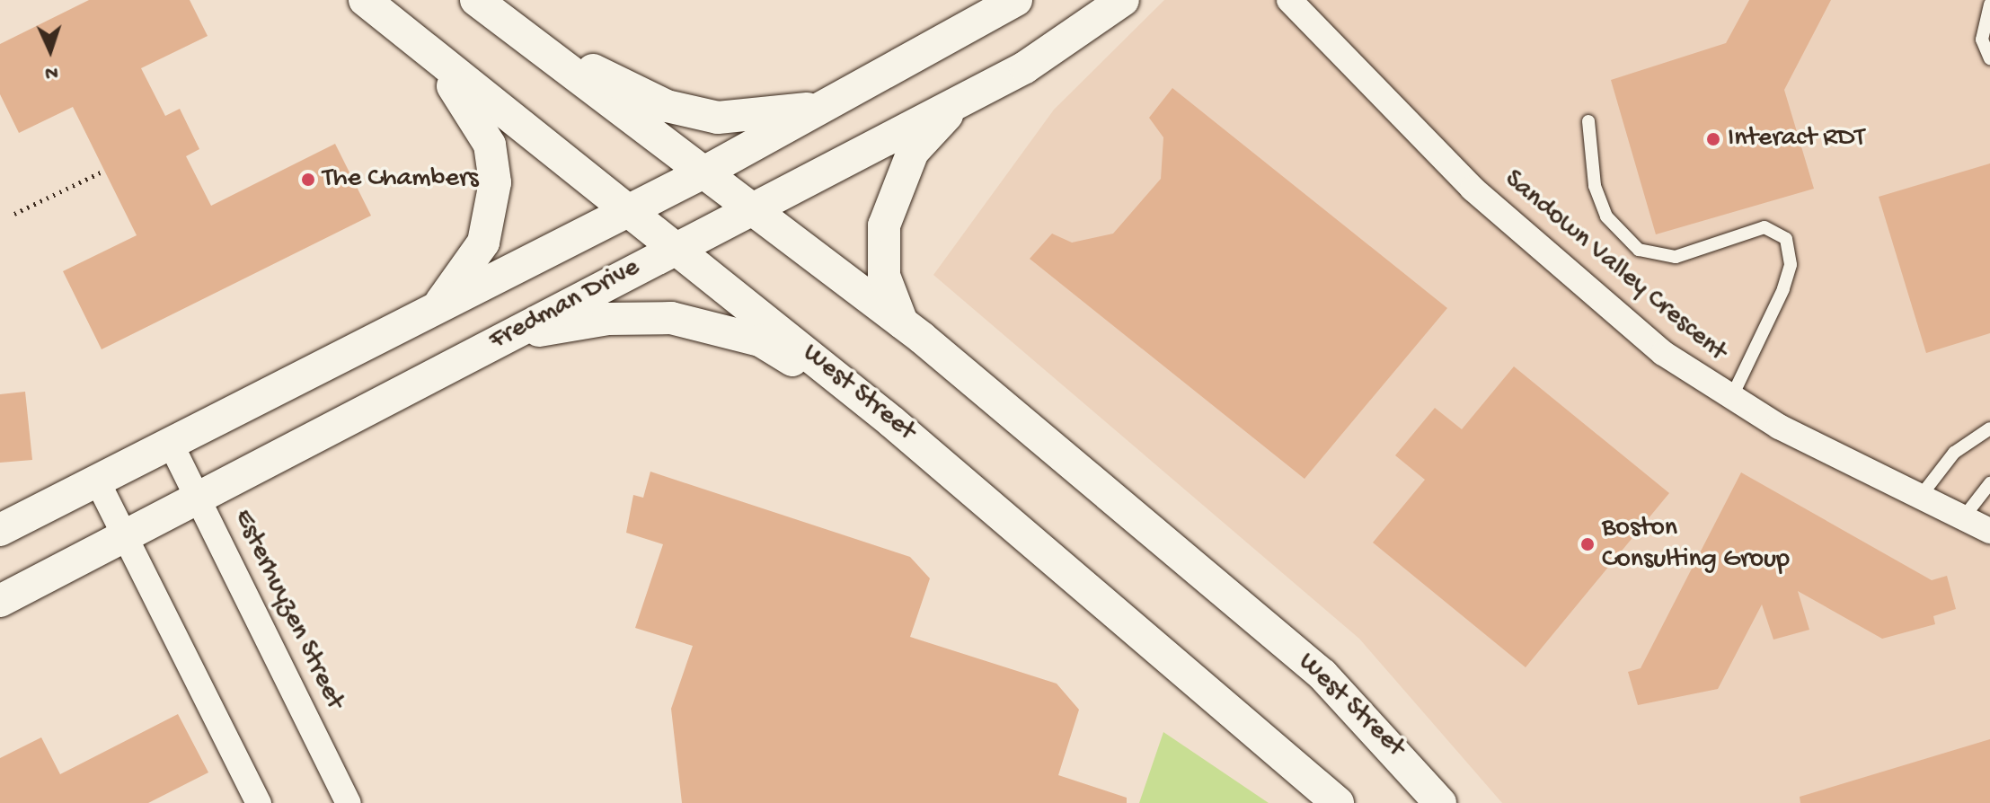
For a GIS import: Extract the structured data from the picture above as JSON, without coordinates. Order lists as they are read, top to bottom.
{
  "streets": {
    "street": [
      "Sandown Valley Crescent",
      "Fredman Drive",
      "West Street",
      "Esterhuyzen Street"
    ]
  },
  "crossings": [
    ["Fredman Drive", "West Street"],
    ["Fredman Drive", "Esterhuyzen Street"]
  ],
  "places": ["Interact RDT", "The Chambers", "Boston Consulting Group"],
  "north": "bottom"
}
